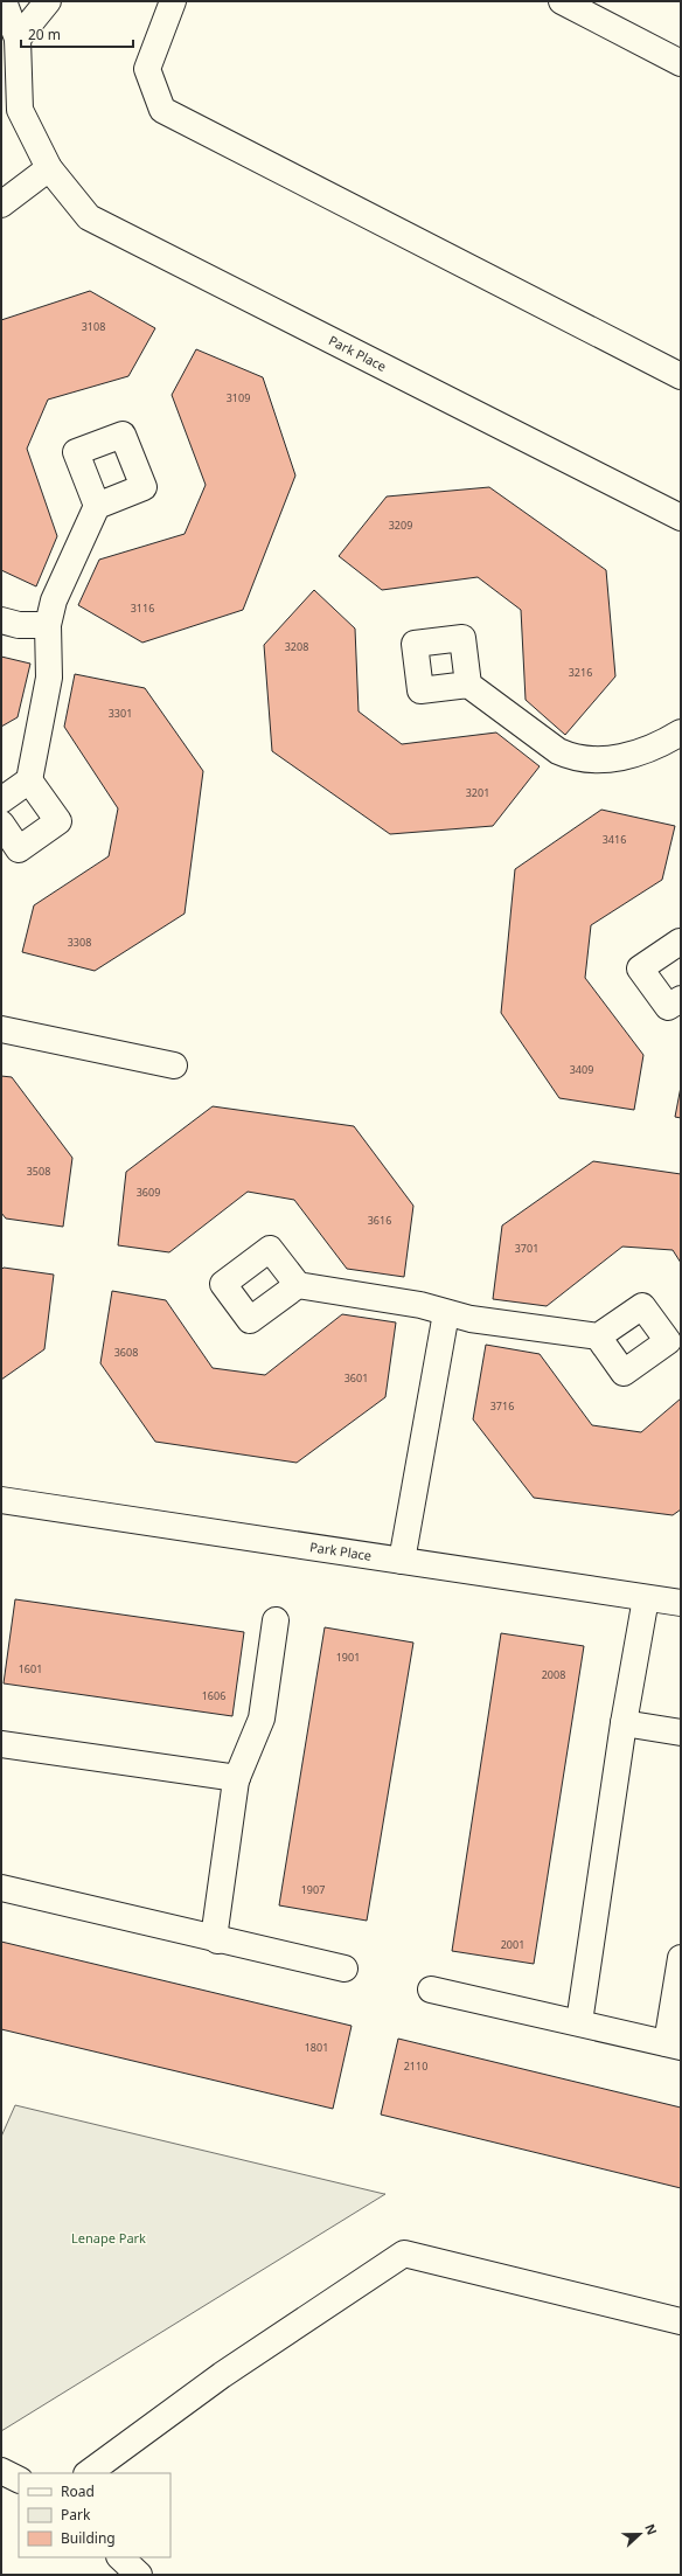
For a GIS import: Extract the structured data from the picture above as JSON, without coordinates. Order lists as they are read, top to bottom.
{
  "streets": {
    "street": ["Park Place"]
  },
  "parks": ["Lenape Park"],
  "house_numbers": [
    "3108",
    "3109",
    "3209",
    "3116",
    "3208",
    "3216",
    "3301",
    "3201",
    "3416",
    "3308",
    "3409",
    "3508",
    "3609",
    "3616",
    "3701",
    "3608",
    "3601",
    "3716",
    "1901",
    "1601",
    "2008",
    "1606",
    "1907",
    "2001",
    "1801",
    "2110"
  ],
  "legend": ["Road", "Park", "Building"],
  "scale_bar": "20 m",
  "north": "right"
}
